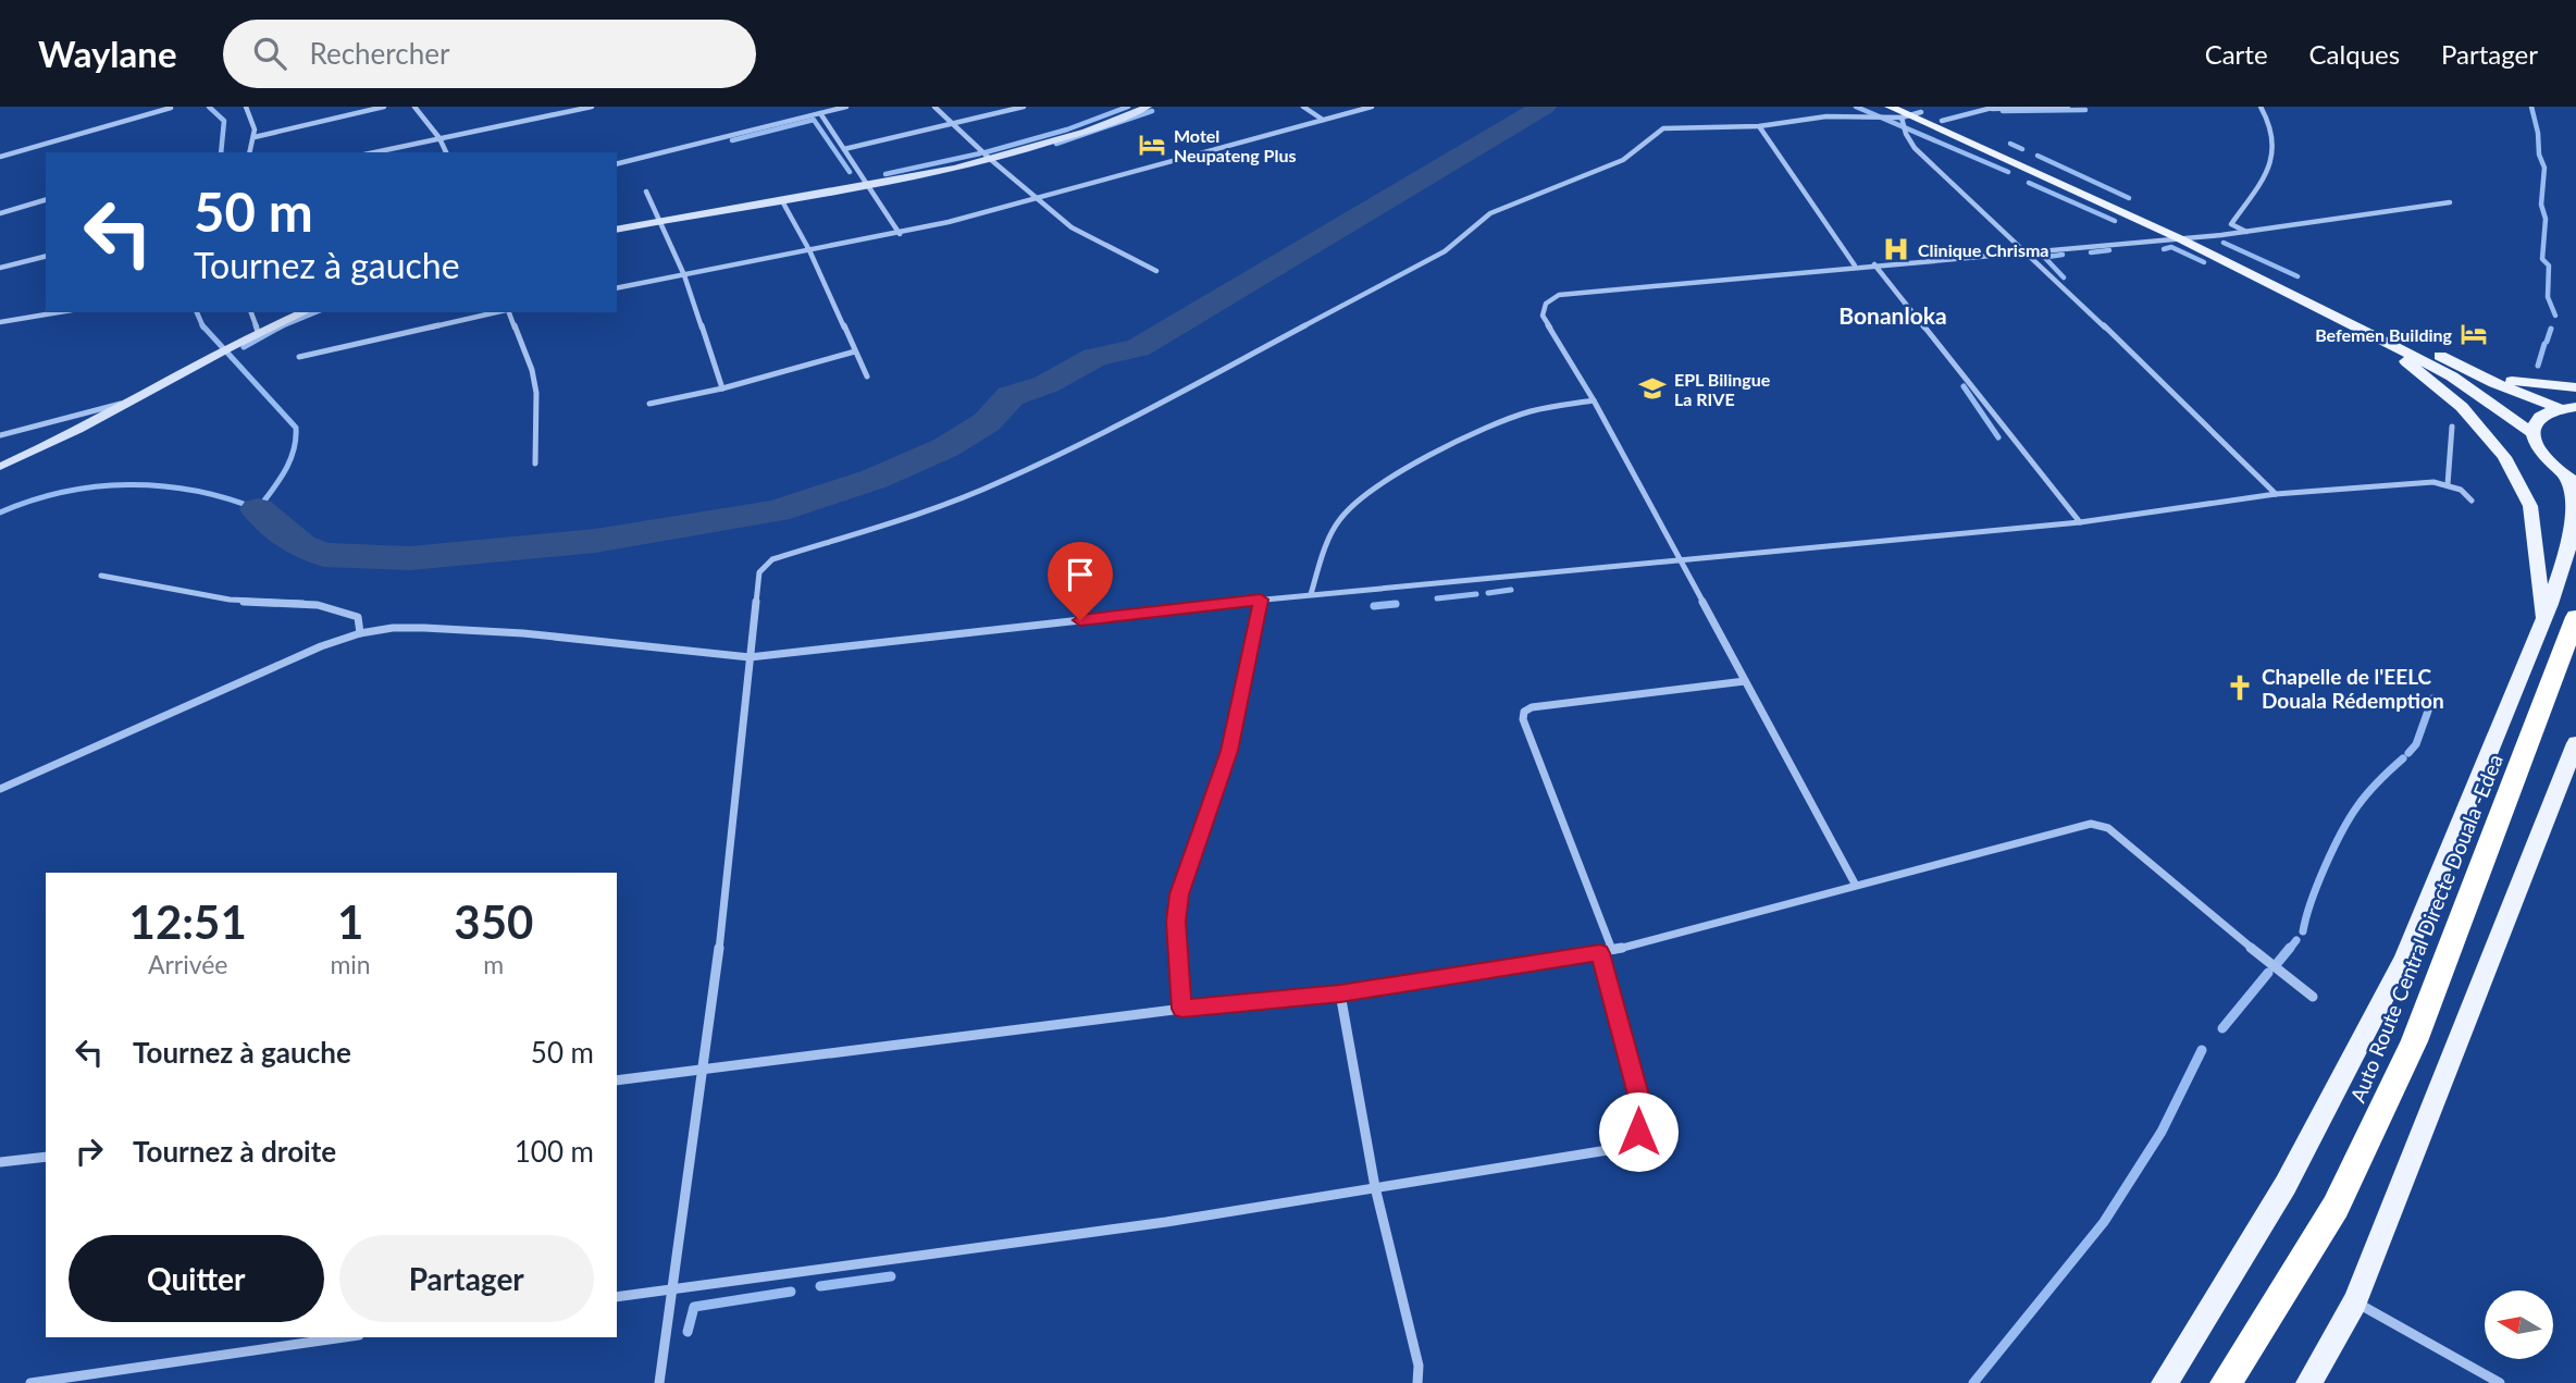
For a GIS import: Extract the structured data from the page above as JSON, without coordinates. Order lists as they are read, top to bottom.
{
  "streets": {
    "highway": ["Auto Route Central Directe Douala -Edea"]
  },
  "districts": ["Bonanloka"],
  "places": {
    "hotel": ["Motel Neupateng Plus", "Befemen Building"],
    "hospital": ["Clinique Chrisma"],
    "school or university": ["EPL Bilingue La RIVE"],
    "church": ["Chapelle de l'EELC Douala Rédemption"]
  },
  "north": "left",
  "page": {
    "header": "Waylane",
    "search": "Rechercher",
    "nav": ["Carte", "Calques", "Partager"],
    "turn": ["50 m", "Tournez à gauche"],
    "eta": [
      "12:51",
      "Arrivée",
      "1",
      "min",
      "350",
      "m"
    ],
    "list": [
      {
        "name": "Tournez à gauche",
        "value": "50 m"
      },
      {
        "name": "Tournez à droite",
        "value": "100 m"
      }
    ],
    "buttons": ["Quitter", "Partager"]
  }
}
